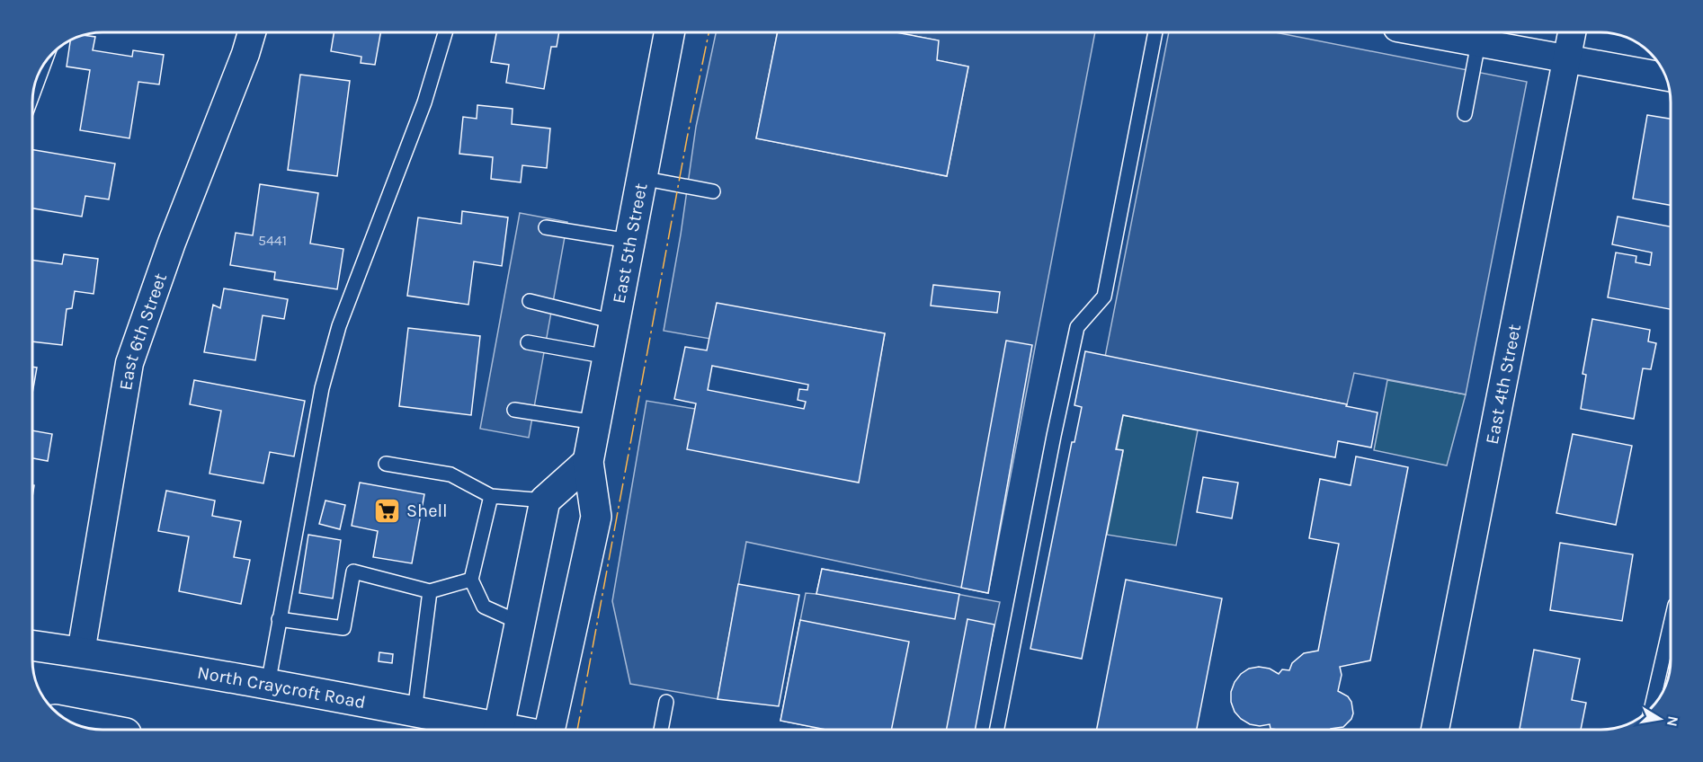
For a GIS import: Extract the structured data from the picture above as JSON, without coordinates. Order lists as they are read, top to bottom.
{
  "streets": {
    "street": [
      "East 5th Street",
      "East 6th Street",
      "East 4th Street",
      "North Craycroft Road"
    ]
  },
  "crossings": [
    ["East 6th Street", "North Craycroft Road"]
  ],
  "places": {
    "supermarket": ["Shell"]
  },
  "house_numbers": ["5441"],
  "north": "right"
}
